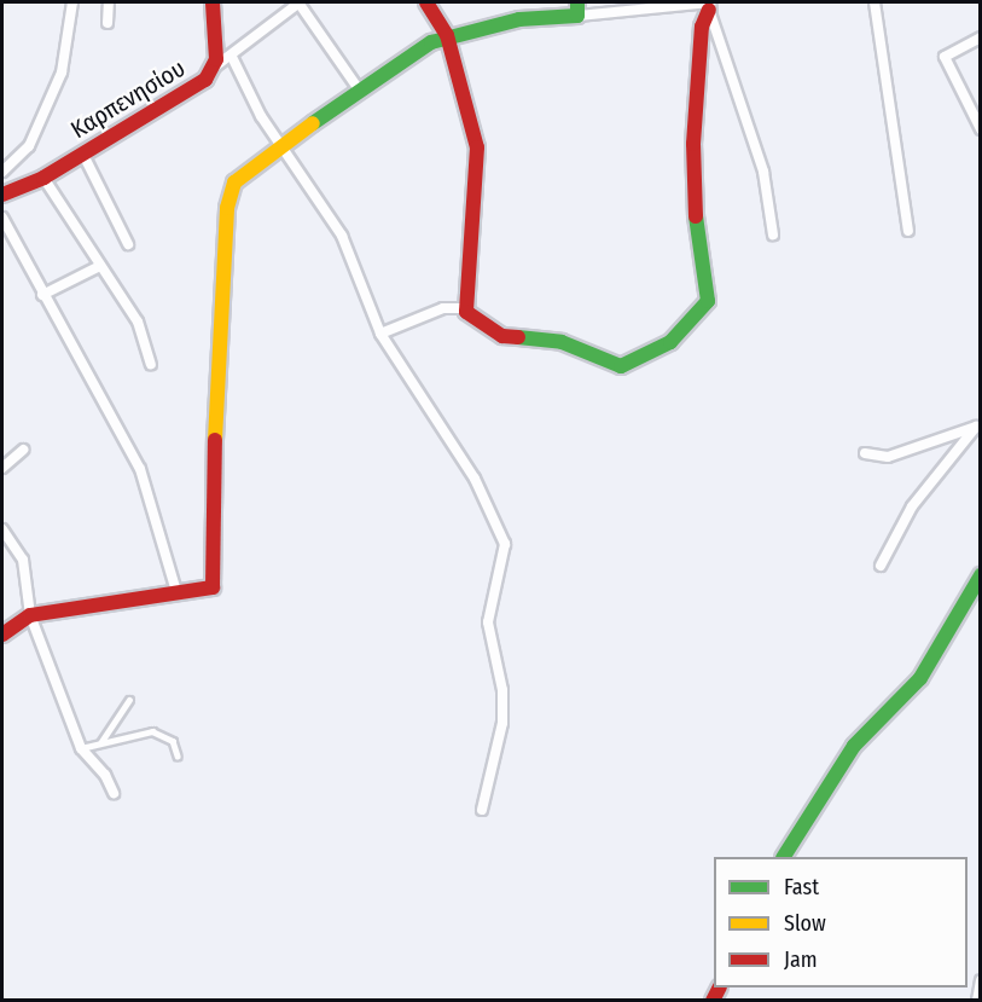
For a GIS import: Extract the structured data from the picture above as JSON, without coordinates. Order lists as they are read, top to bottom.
{
  "streets": {
    "street": ["Καρπενησίου"]
  },
  "legend": ["Fast", "Slow", "Jam"]
}
